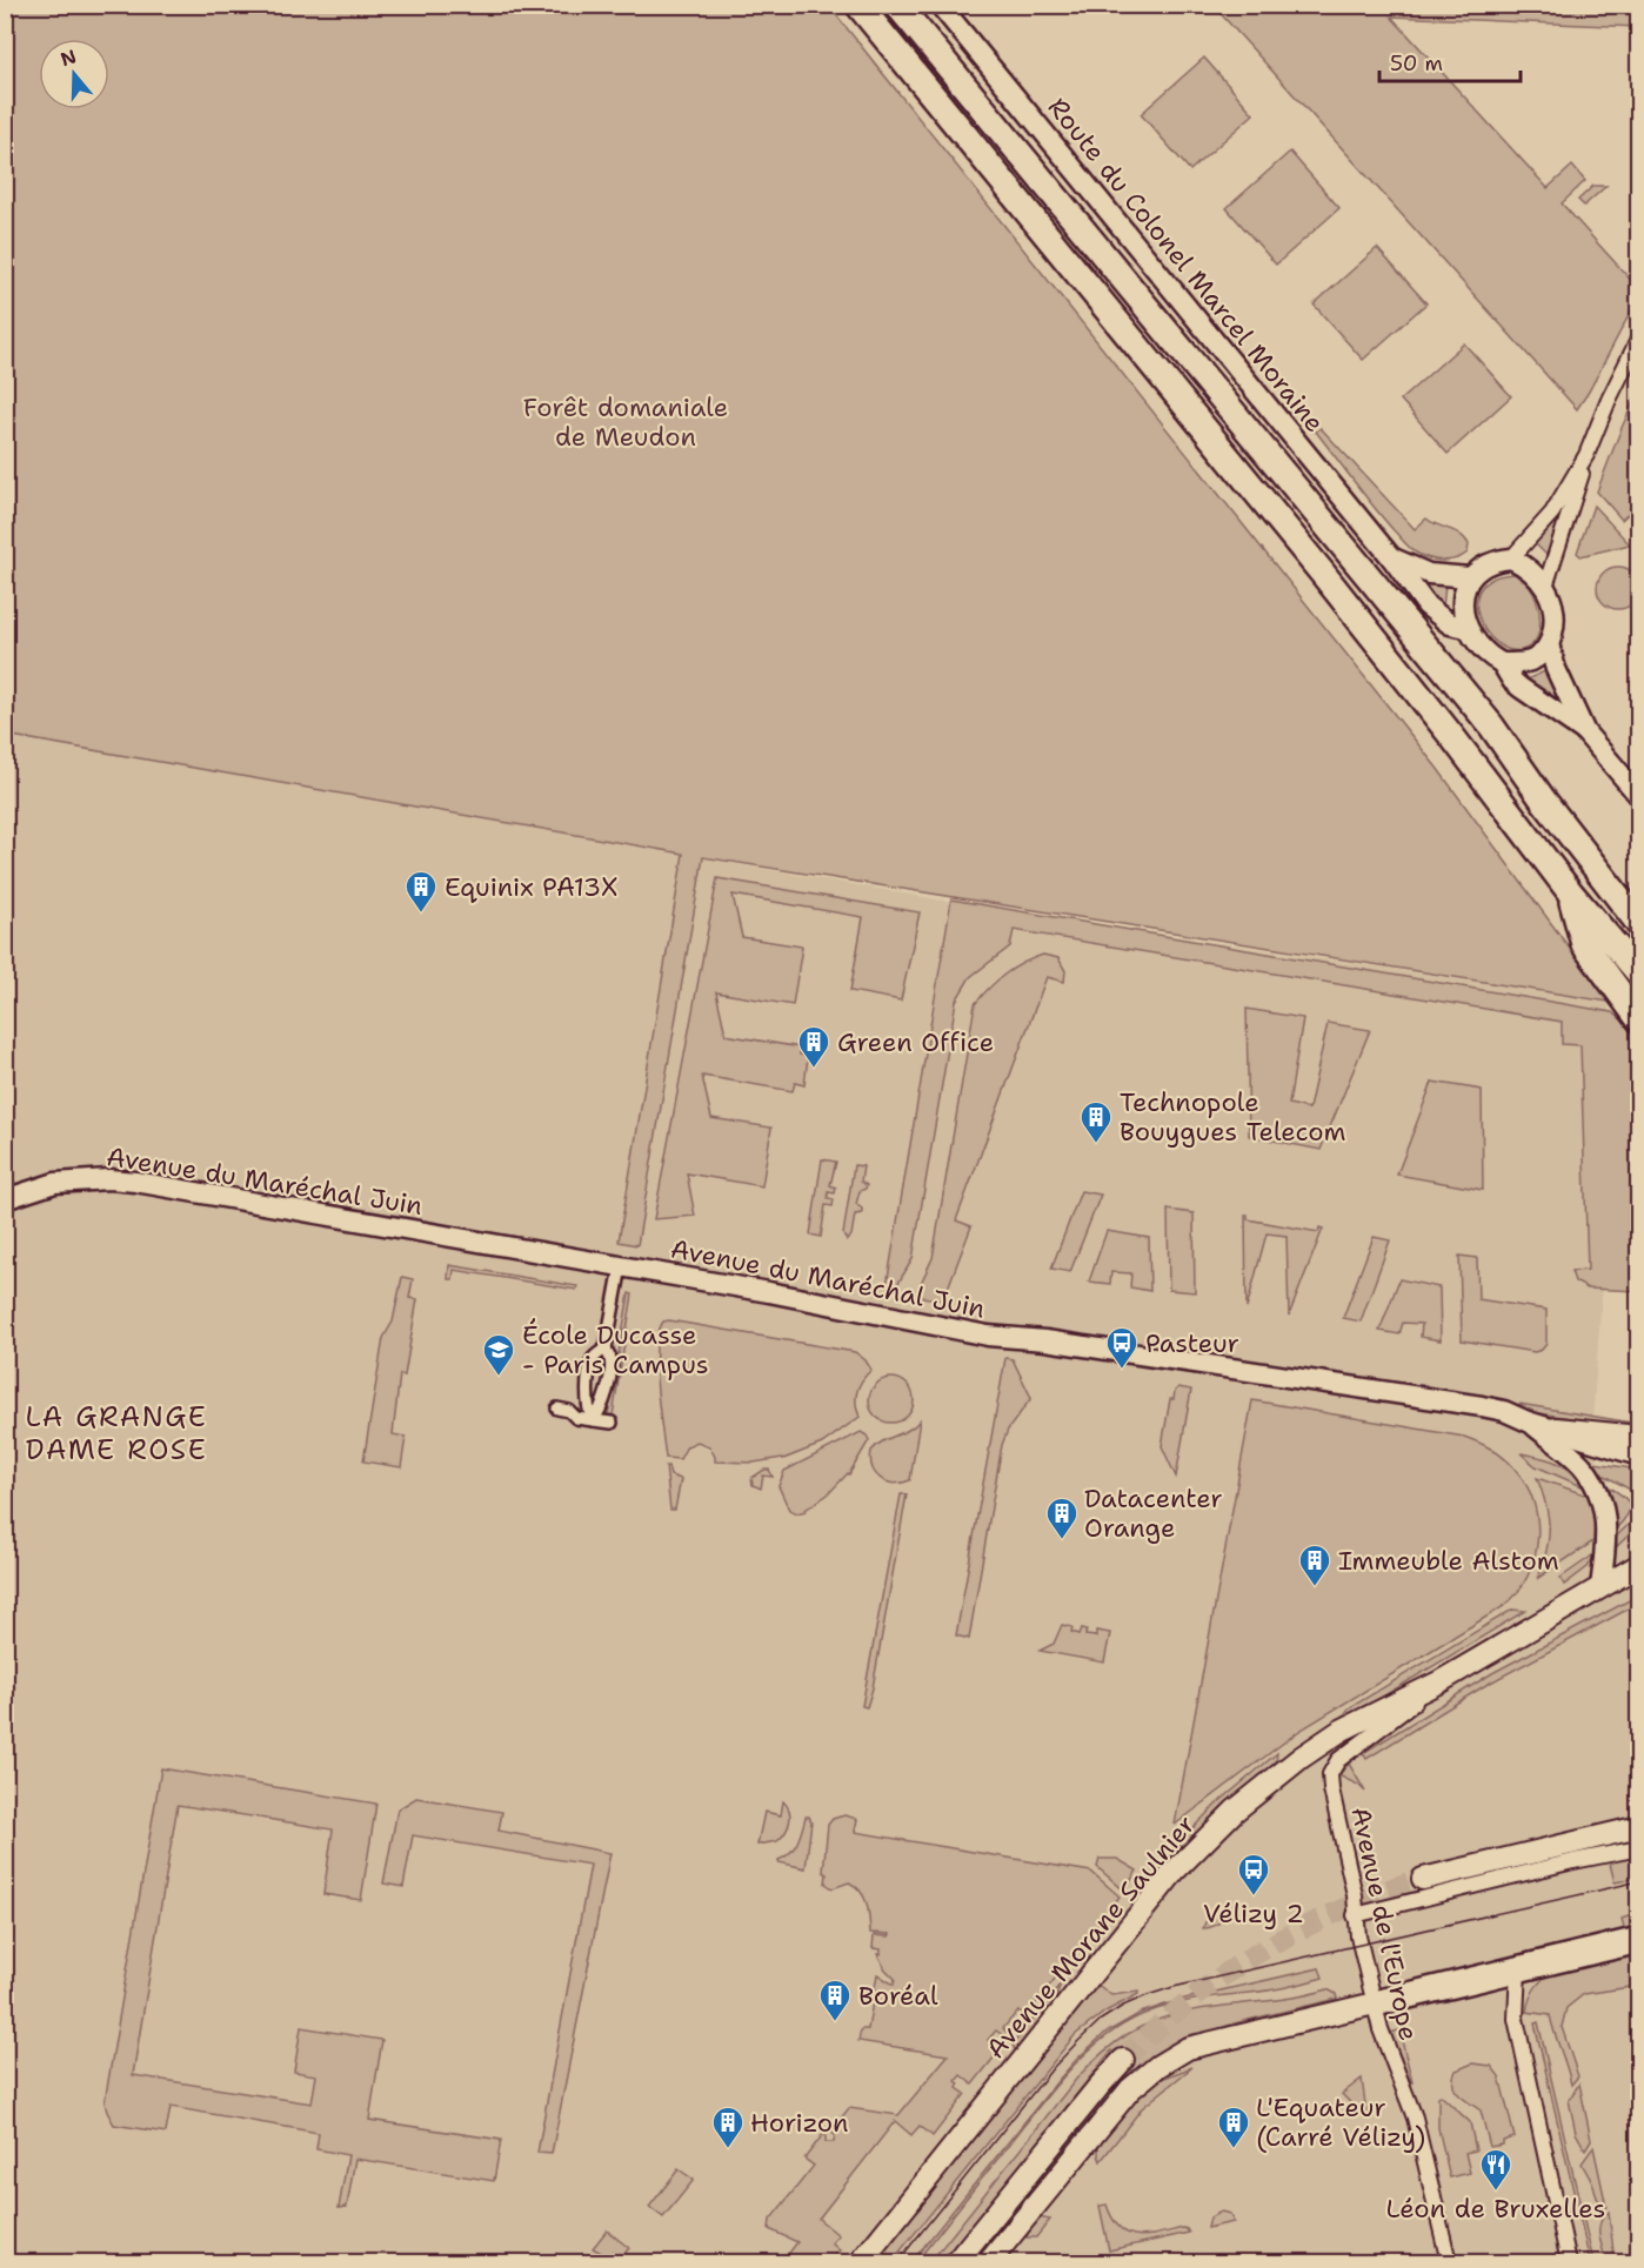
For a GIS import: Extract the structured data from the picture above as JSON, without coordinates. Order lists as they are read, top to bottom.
{
  "streets": {
    "main road": ["Avenue Morane Saulnier"],
    "street": ["Route du Colonel Marcel Moraine", "Avenue du Maréchal Juin", "Avenue de l'Europe"]
  },
  "crossings": [
    ["Avenue de l'Europe", "Avenue Morane Saulnier"]
  ],
  "districts": ["LA GRANGE DAME ROSE"],
  "parks": ["Forêt domaniale de Meudon"],
  "places": {
    "building": [
      "Equinix PA13X",
      "Green Office",
      "Technopole Bouygues Telecom",
      "Datacenter Orange",
      "Immeuble Alstom",
      "Boréal",
      "Horizon",
      "L'Equateur (Carré Vélizy)"
    ],
    "bus stop": ["Pasteur", "Vélizy 2"],
    "school or university": ["École Ducasse - Paris Campus"],
    "restaurant": ["Léon de Bruxelles"]
  },
  "scale_bar": "50 m",
  "north": "top"
}
